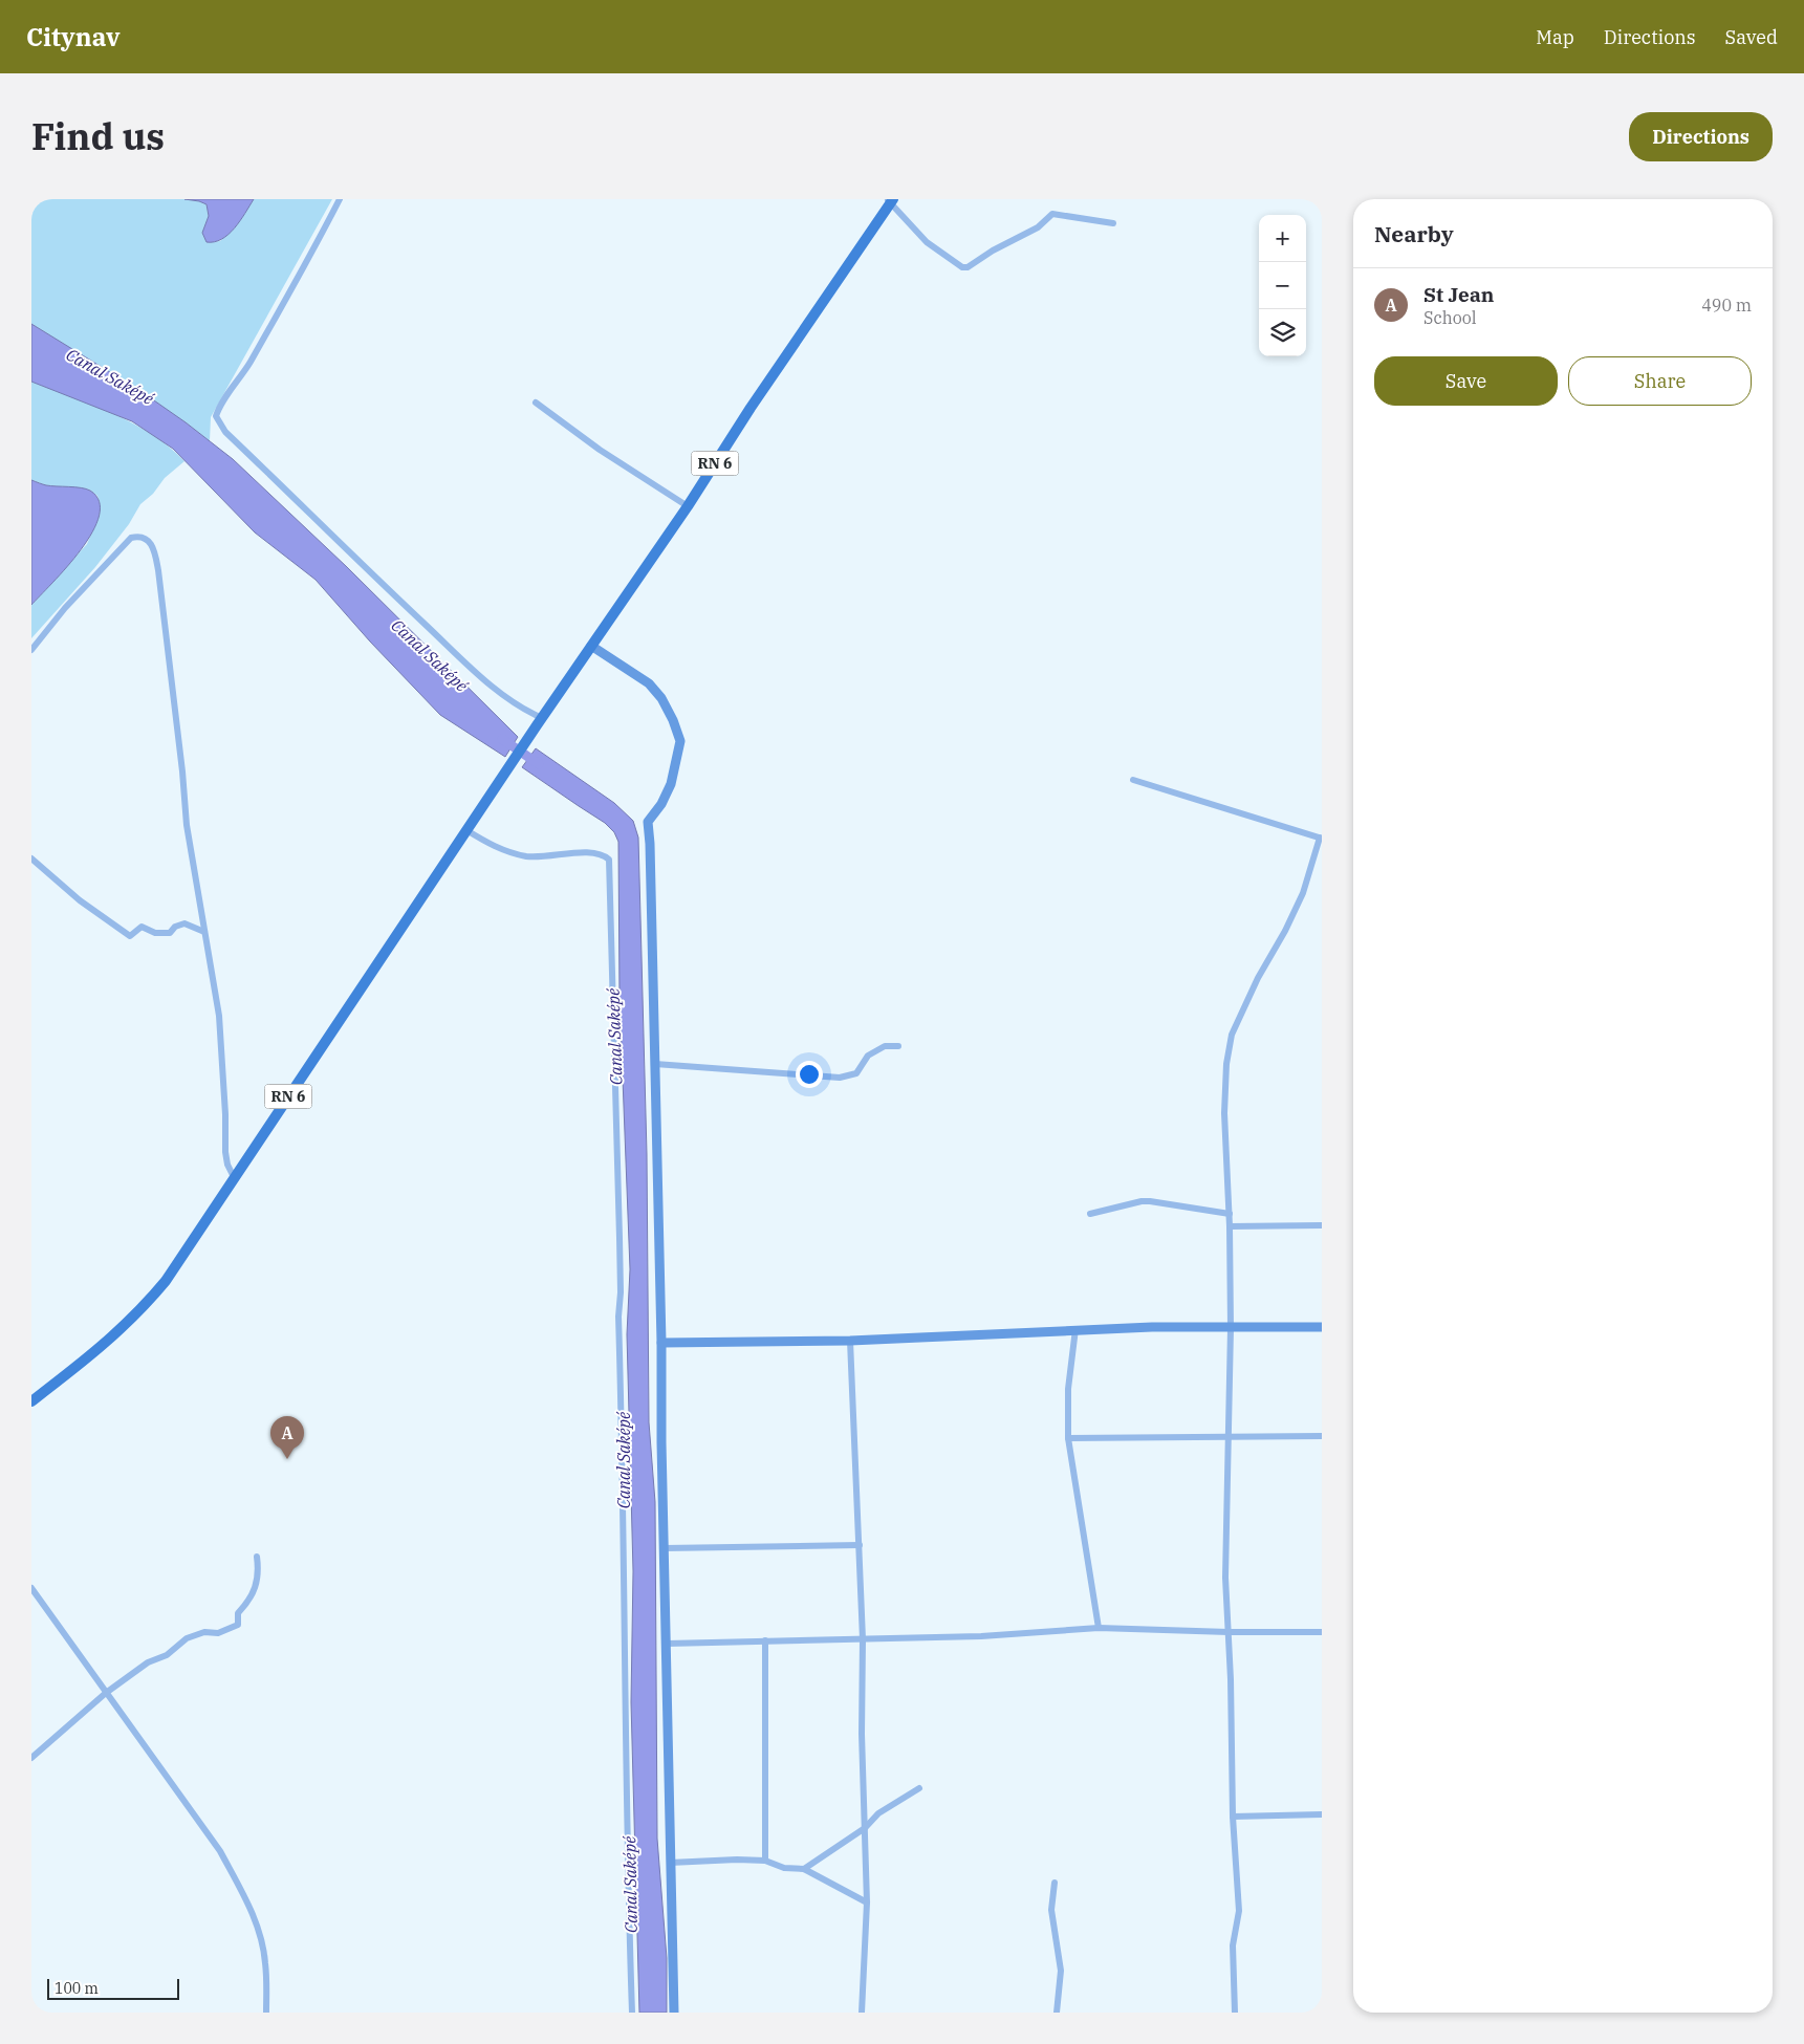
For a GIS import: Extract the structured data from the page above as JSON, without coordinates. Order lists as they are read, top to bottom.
{
  "streets": {
    "main road": ["RN 6"]
  },
  "water": ["Canal Saképé"],
  "scale_bar": "100 m",
  "page": {
    "header": "Citynav",
    "nav": ["Map", "Directions", "Saved"],
    "title": "Find us",
    "buttons": [
      "Directions",
      ["Save", "Share"]
    ],
    "heading": "Nearby",
    "map_buttons": ["+", "−"],
    "list": [
      {
        "mark": "A",
        "name": "St Jean",
        "note": "School",
        "value": "490 m"
      }
    ],
    "pins": "A",
    "scale": "100 m"
  }
}
